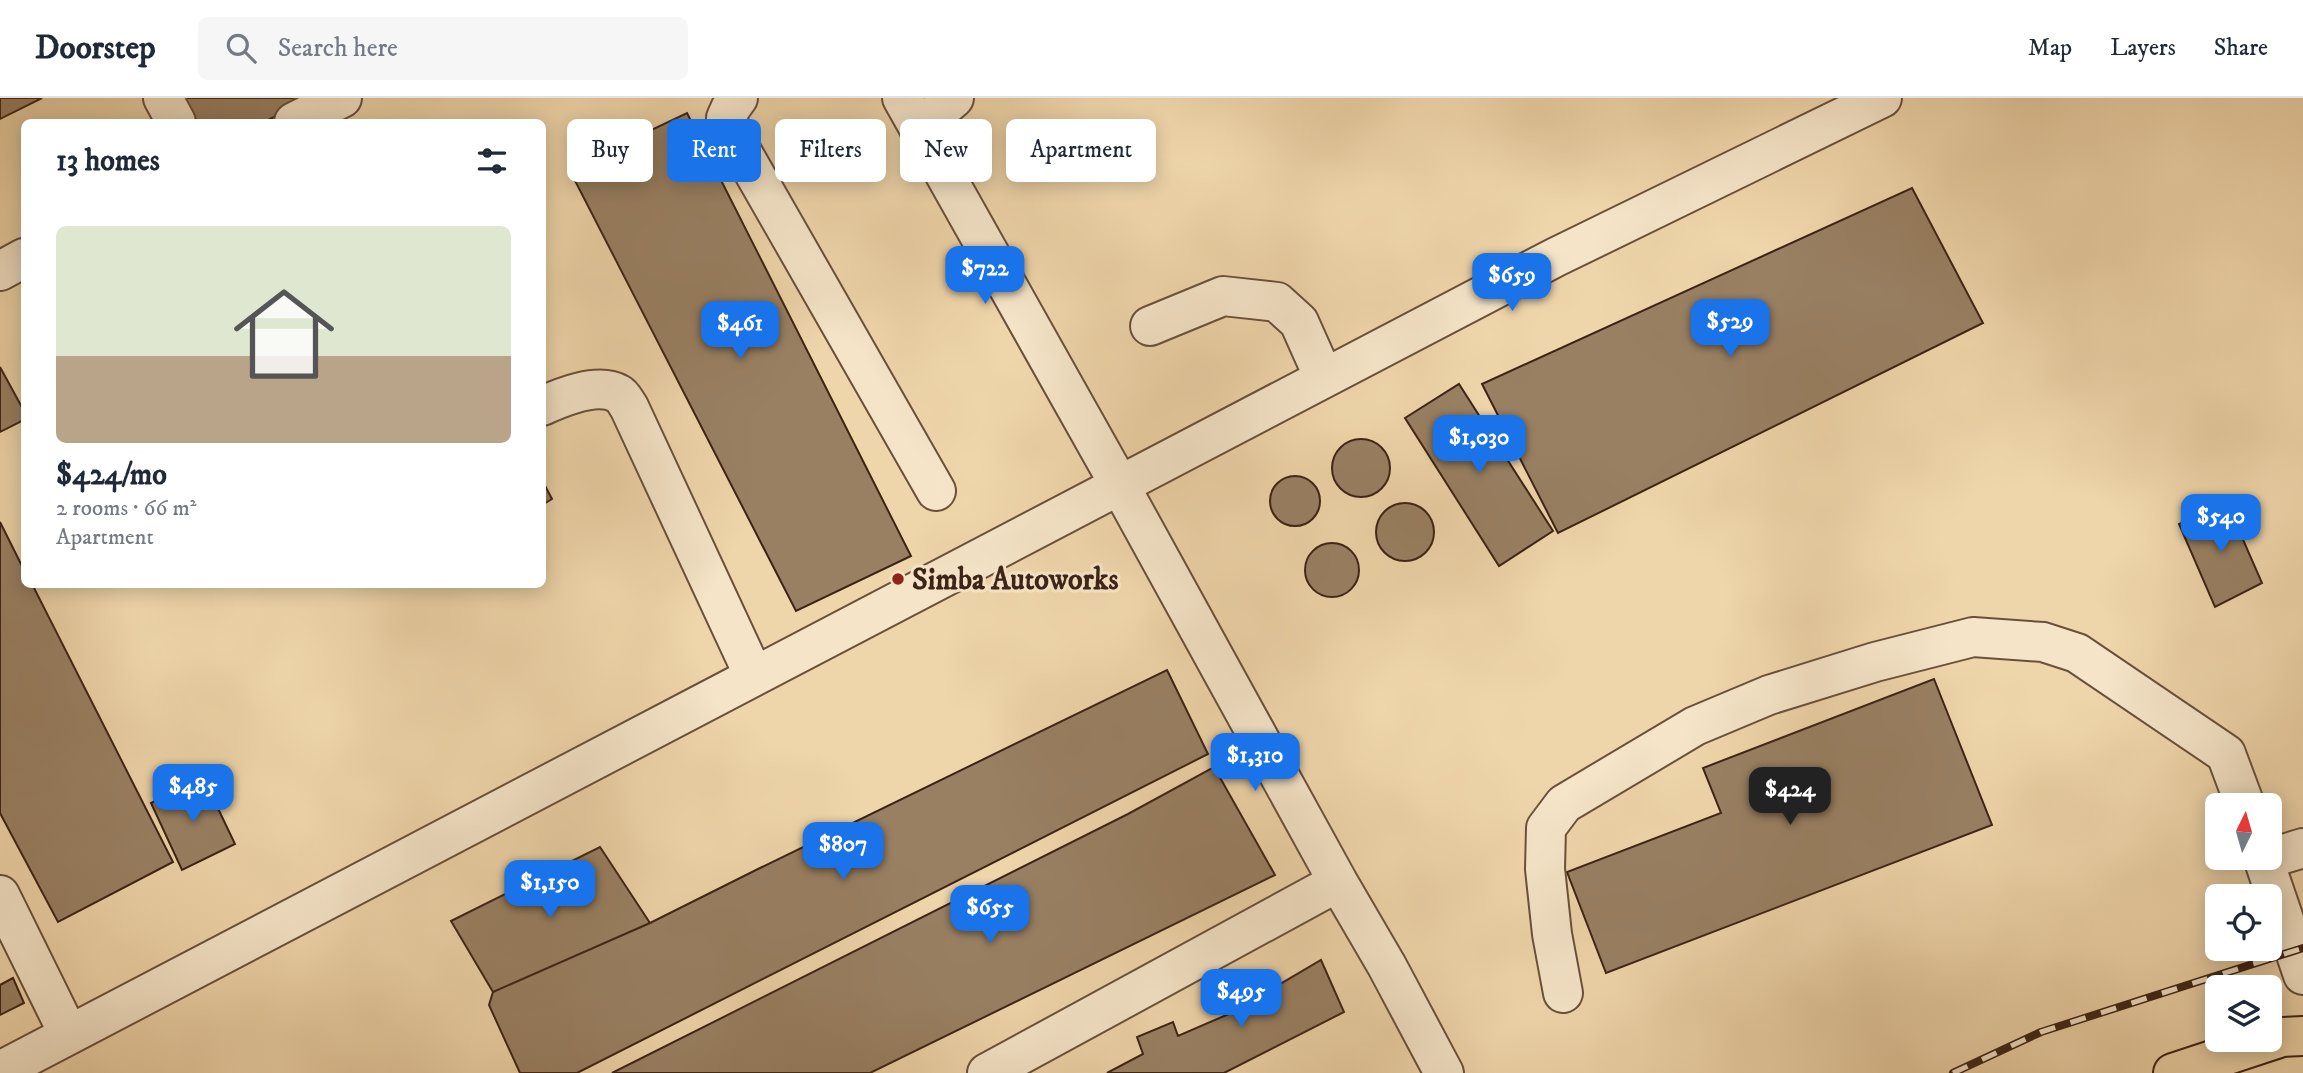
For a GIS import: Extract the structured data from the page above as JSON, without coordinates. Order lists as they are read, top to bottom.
{
  "places": ["Simba Autoworks"],
  "north": "top",
  "page": {
    "header": "Doorstep",
    "search": "Search here",
    "nav": ["Map", "Layers", "Share"],
    "chip": [
      "Buy",
      "Rent",
      "Filters",
      "New",
      "Apartment"
    ],
    "heading": "13 homes",
    "list": [
      {
        "name": "$424/mo",
        "note": "2 rooms · 66 m² · Apartment"
      }
    ],
    "price": [
      "$722",
      "$659",
      "$529",
      "$461",
      "$1,030",
      "$540",
      "$1,310",
      "$485",
      "$424",
      "$807",
      "$1,150",
      "$655",
      "$495"
    ]
  }
}
